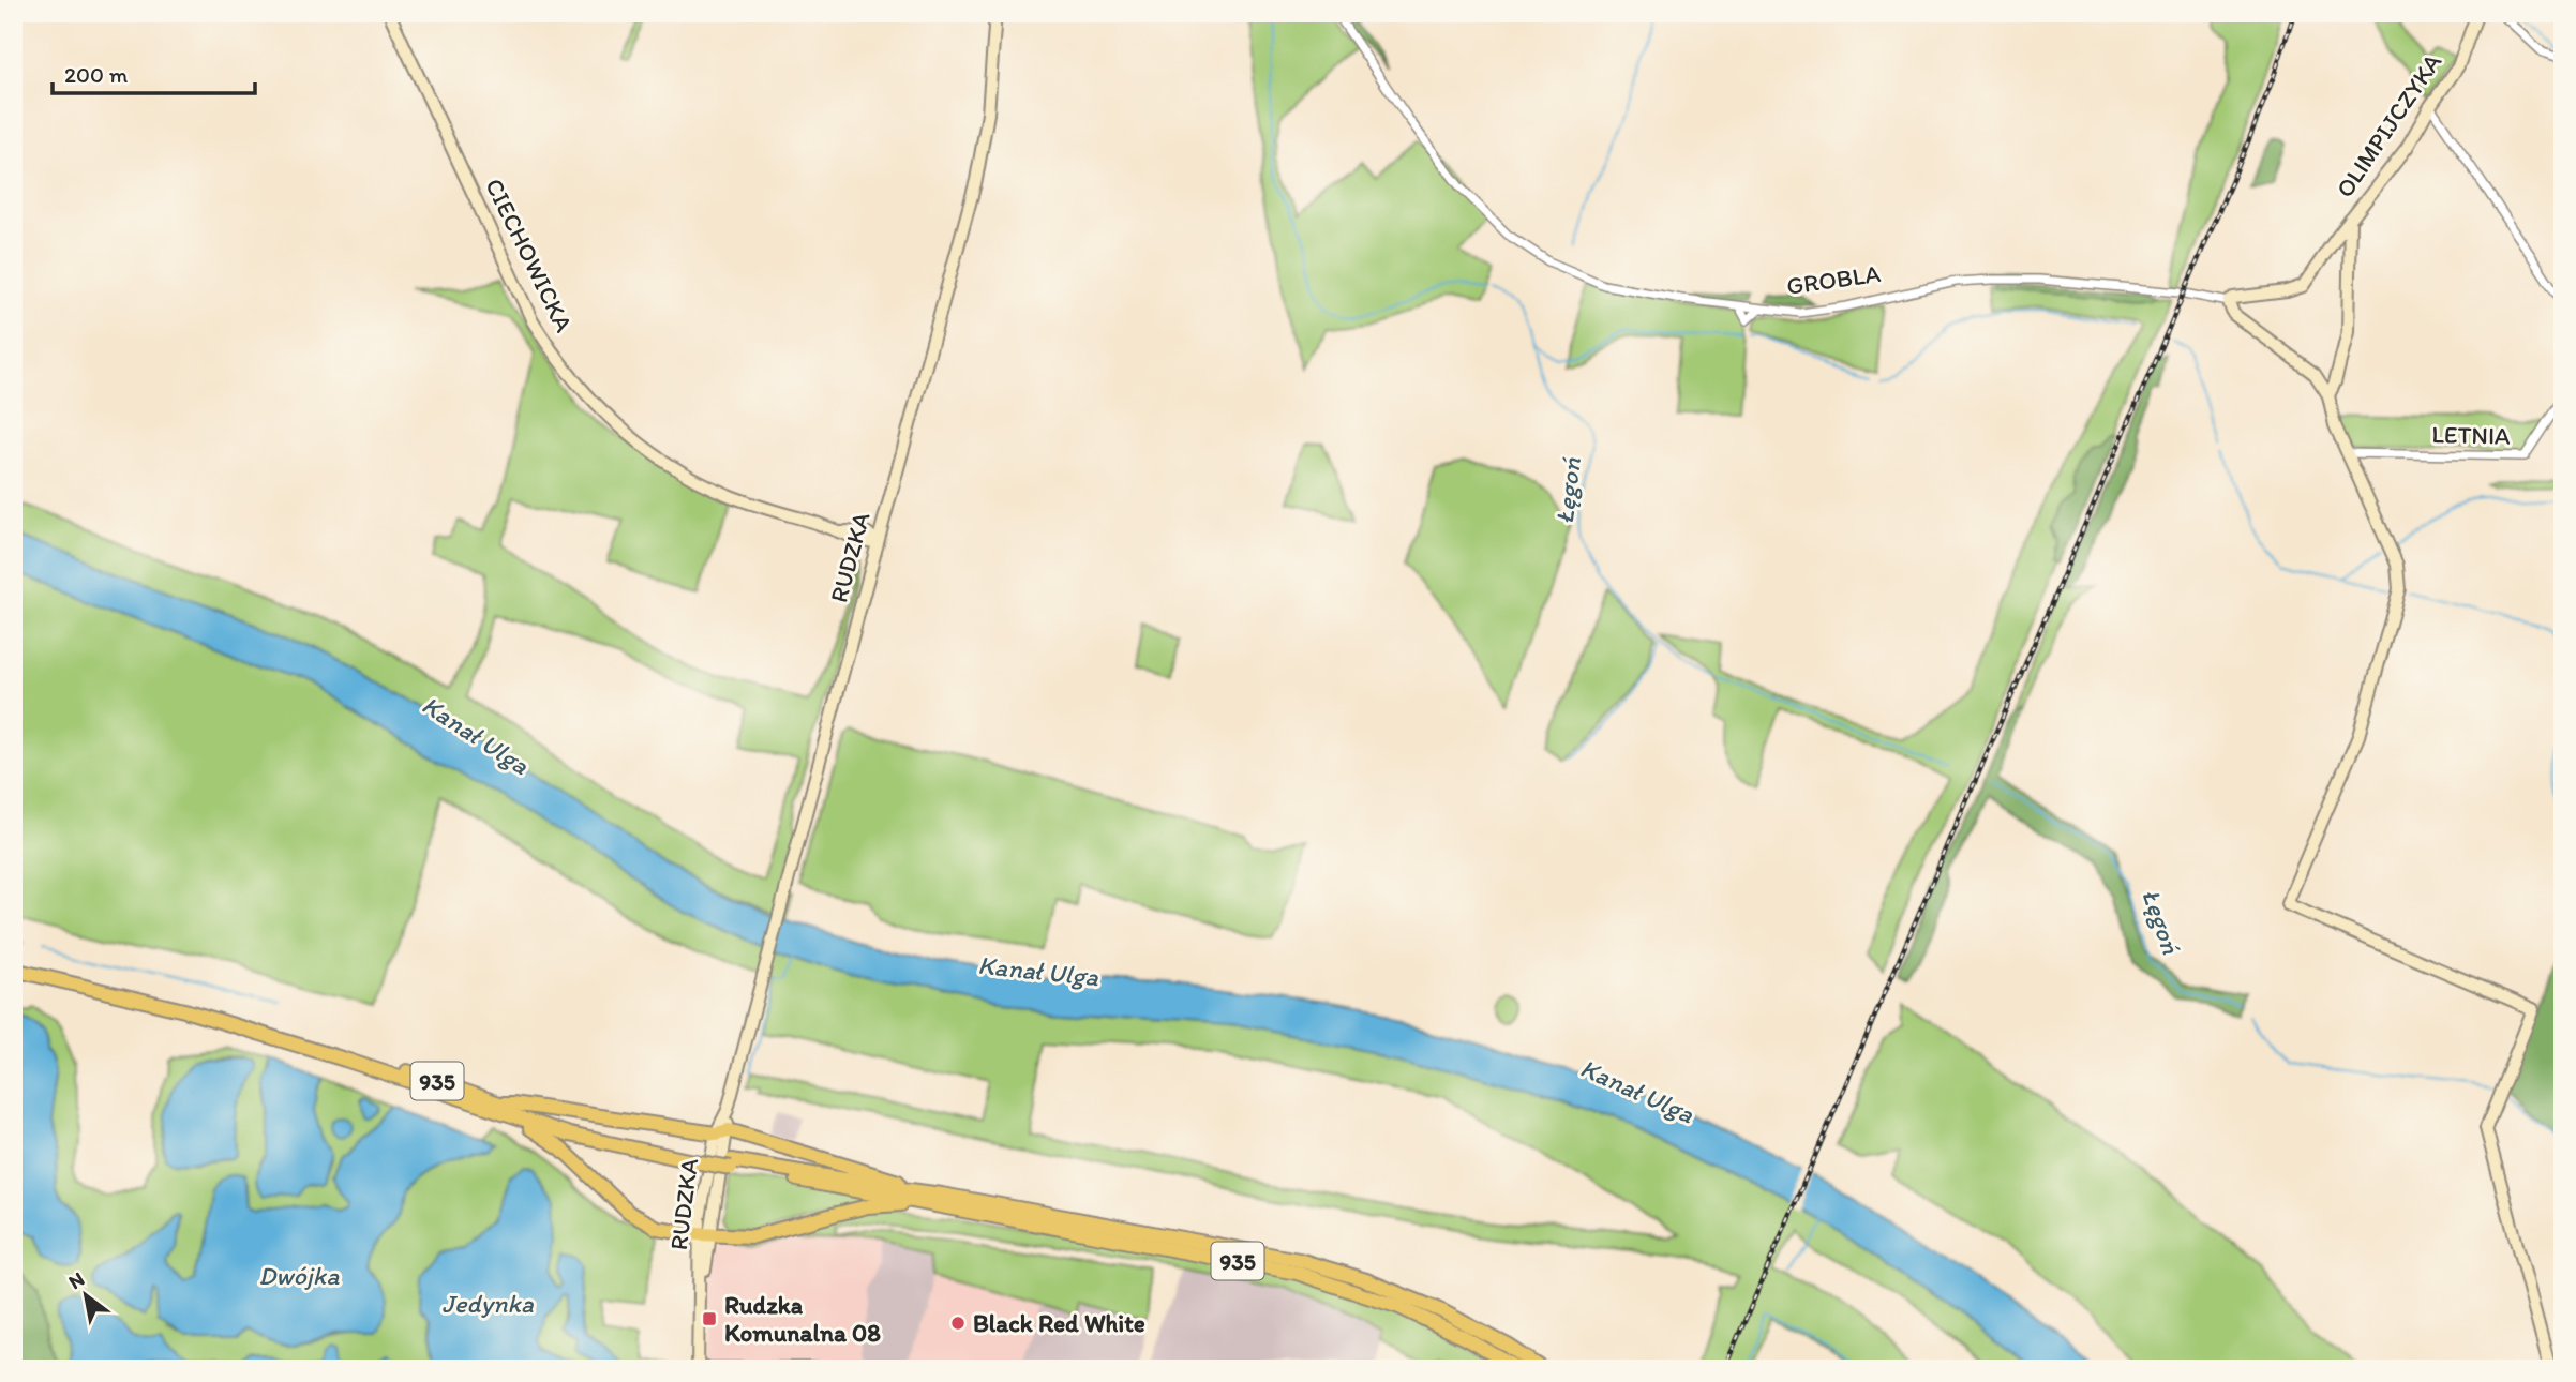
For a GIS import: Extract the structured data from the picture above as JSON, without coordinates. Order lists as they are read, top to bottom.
{
  "streets": {
    "main road": [
      "OLIMPIJCZYKA",
      "CIECHOWICKA",
      "RUDZKA",
      "935"
    ],
    "street": ["GROBLA", "LETNIA"]
  },
  "crossings": [
    ["OLIMPIJCZYKA", "GROBLA"]
  ],
  "water": [
    "Łęgoń",
    "Kanał Ulga",
    "Dwójka",
    "Jedynka"
  ],
  "places": {
    "transit": ["Rudzka Komunalna 08"],
    "other": ["Black Red White"]
  },
  "scale_bar": "200 m",
  "north": "top left"
}
